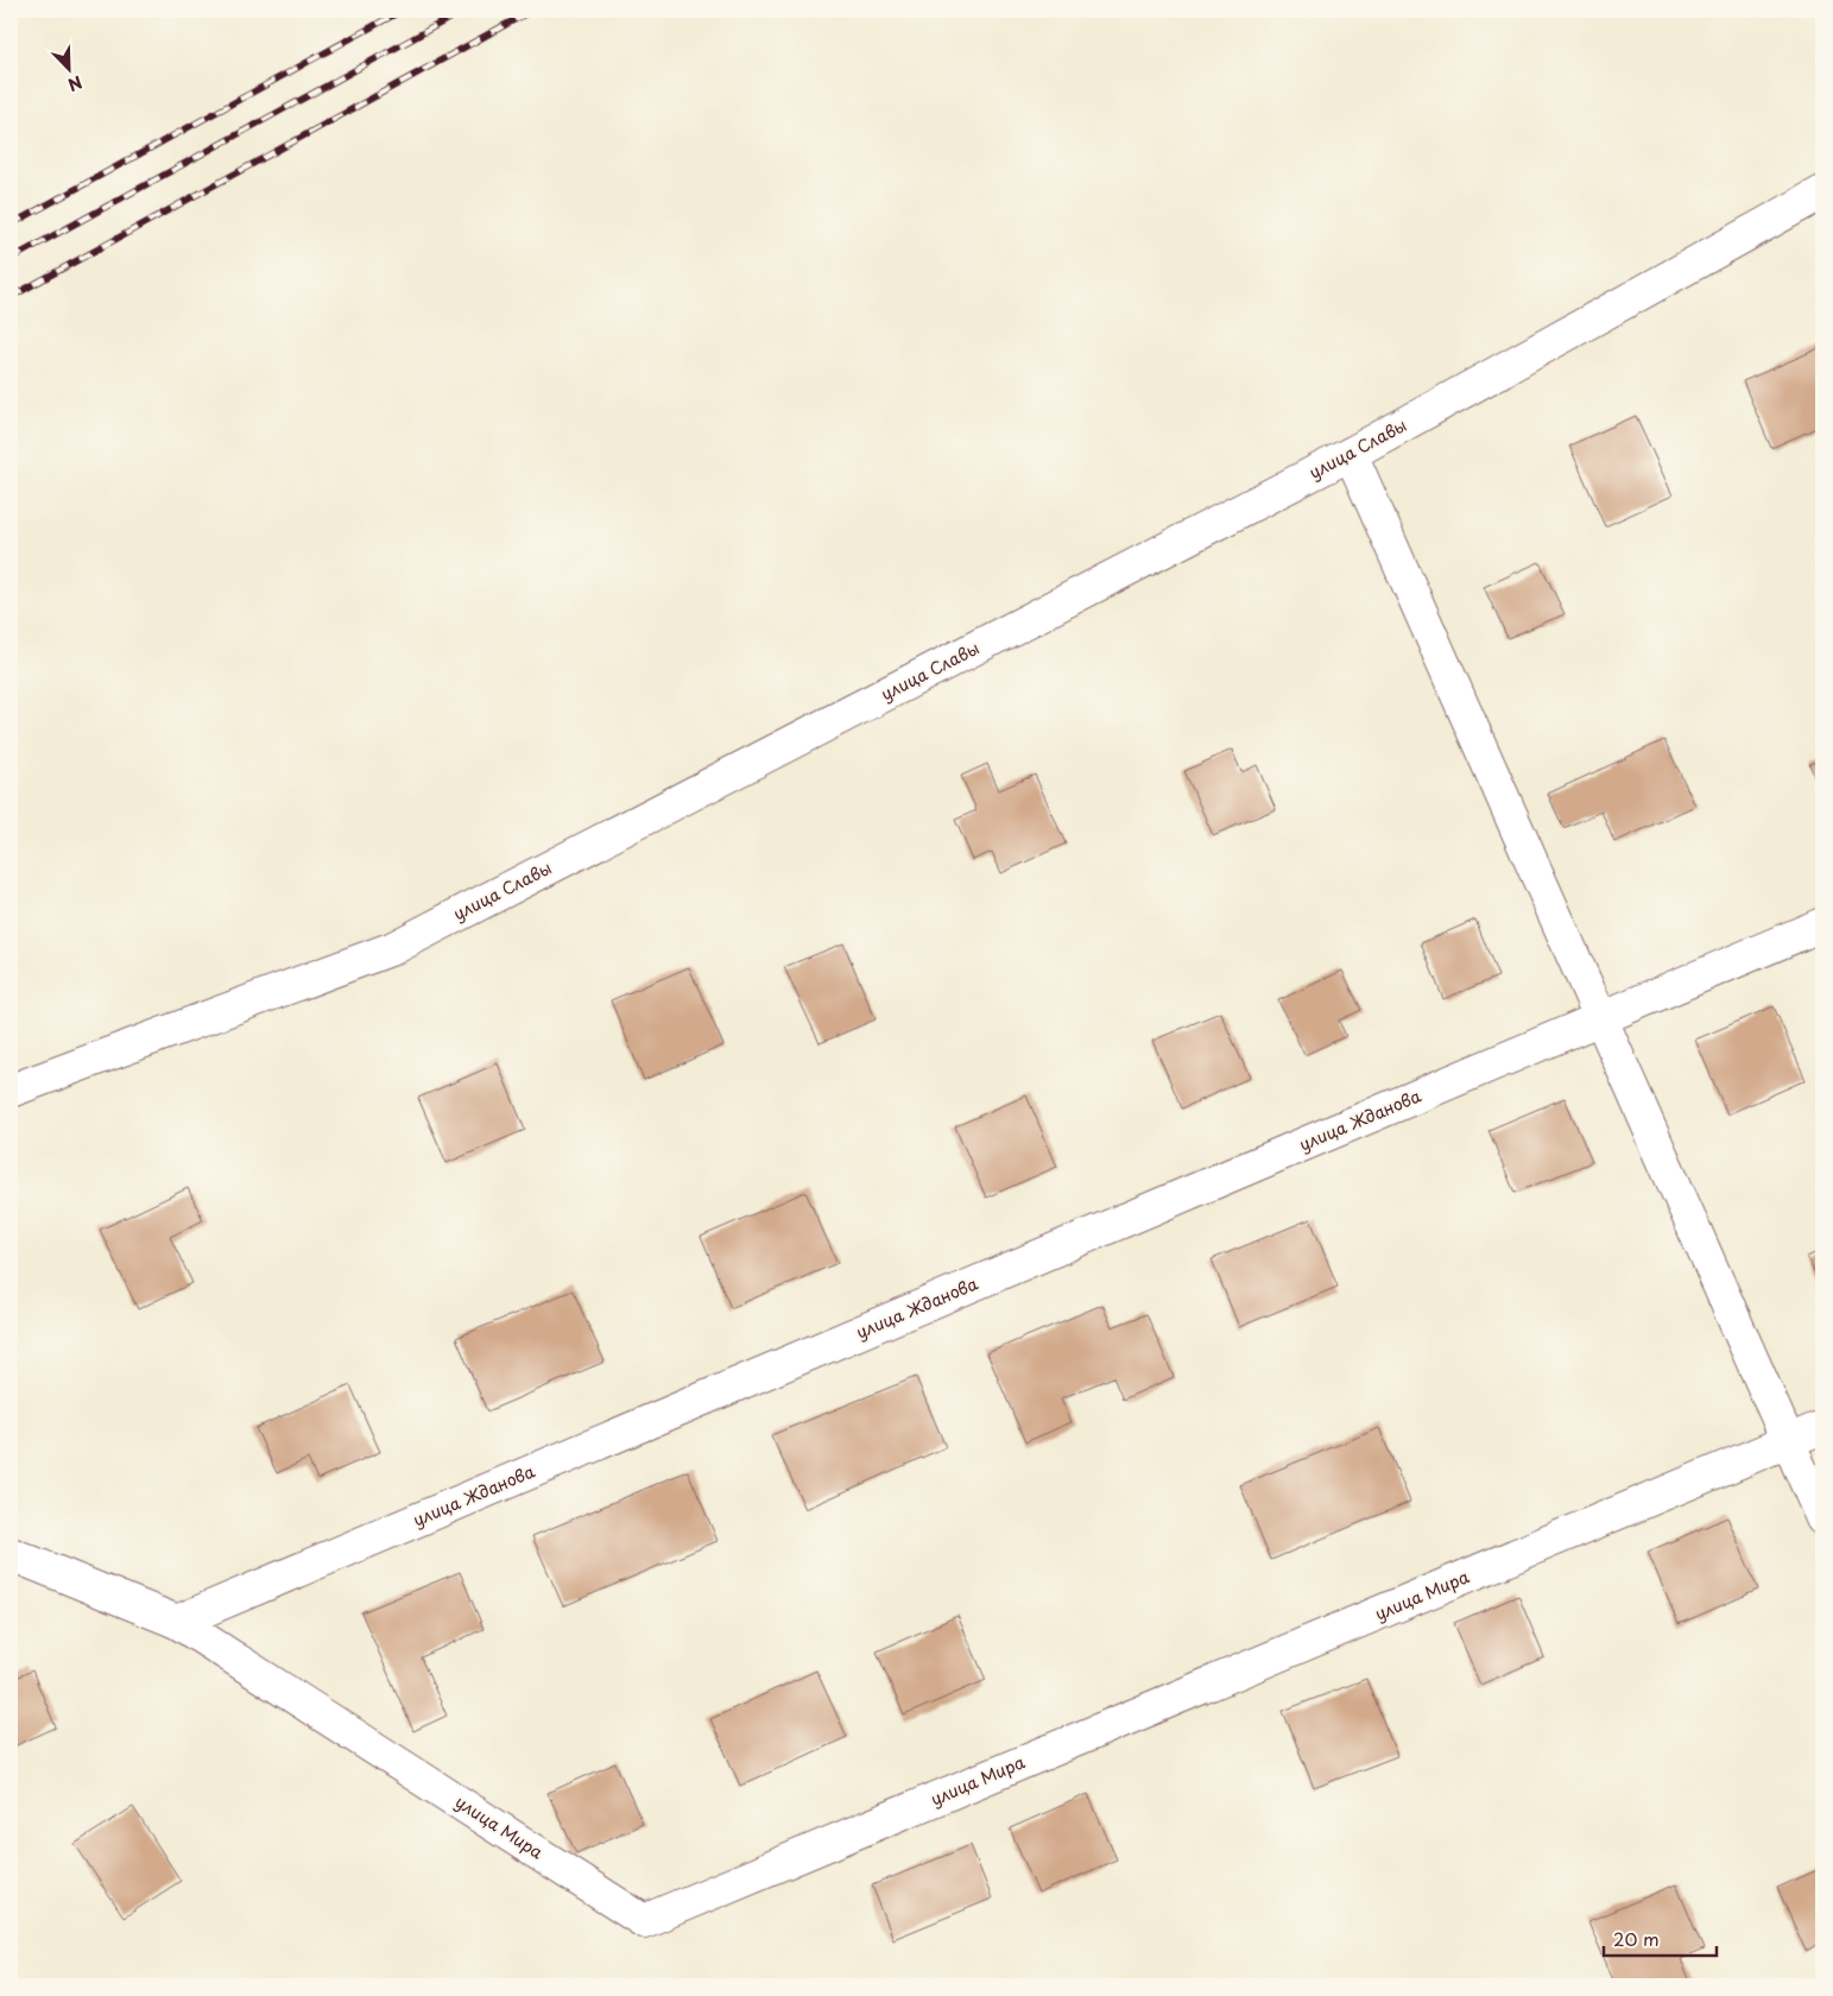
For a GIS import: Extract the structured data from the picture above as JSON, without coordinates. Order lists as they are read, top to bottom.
{
  "streets": {
    "street": ["улица Славы", "улица Жданова", "улица Мира"]
  },
  "crossings": [
    ["улица Жданова", "улица Мира"]
  ],
  "scale_bar": "20 m",
  "north": "bottom right"
}
